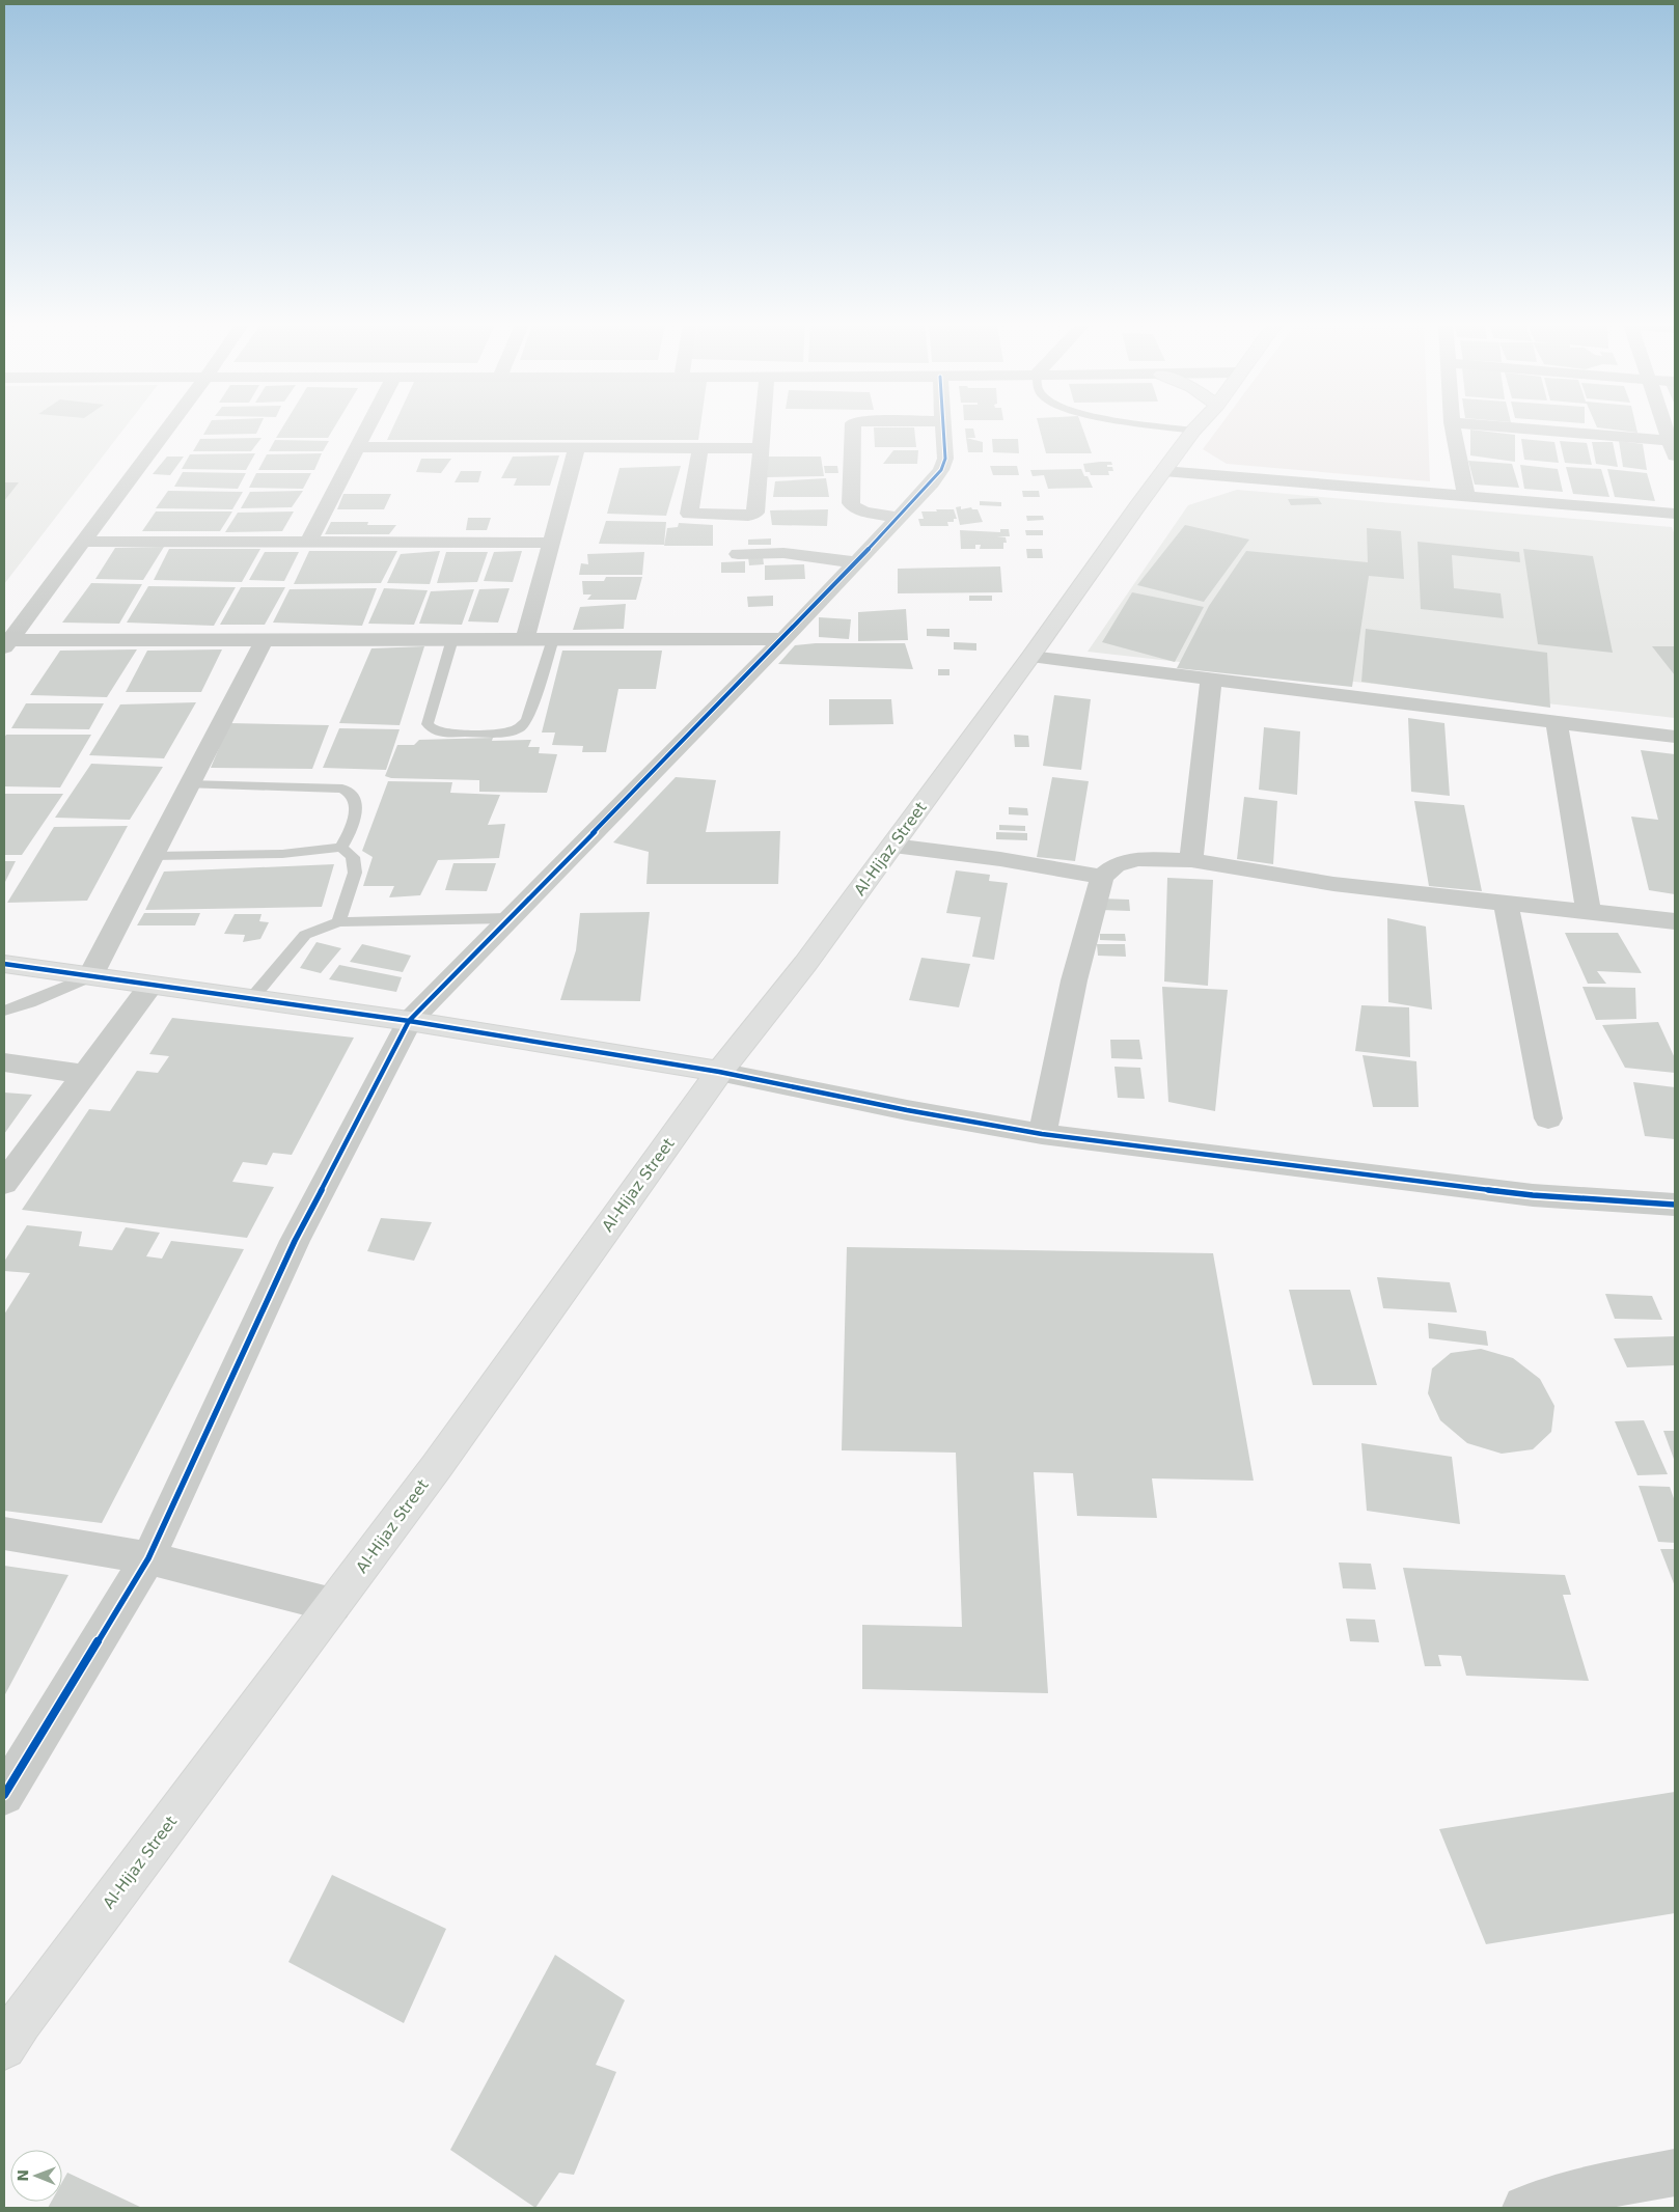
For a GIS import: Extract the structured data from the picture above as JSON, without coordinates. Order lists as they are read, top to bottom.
{
  "streets": {
    "main road": ["Al-Hijaz Street"]
  },
  "north": "left"
}
